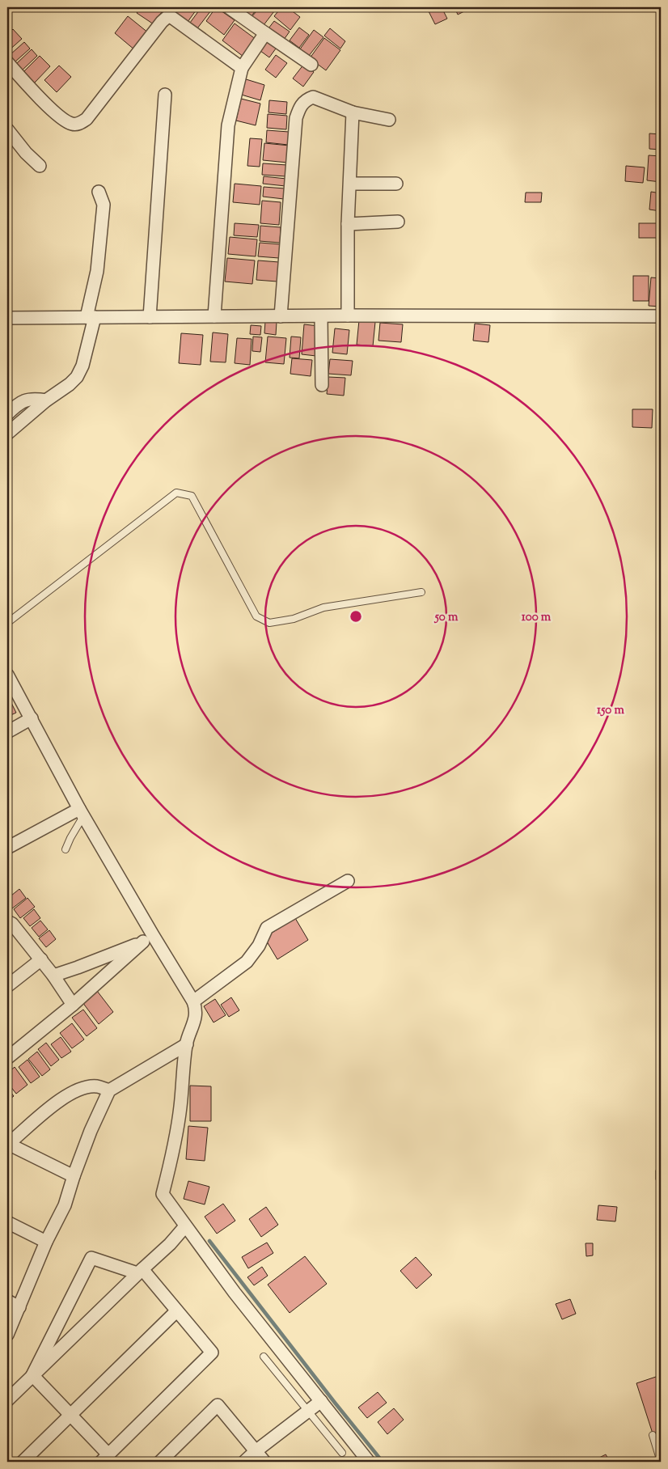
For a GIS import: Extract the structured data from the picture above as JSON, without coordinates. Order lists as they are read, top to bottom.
{
  "rings": ["50 m", "100 m", "150 m"]
}
